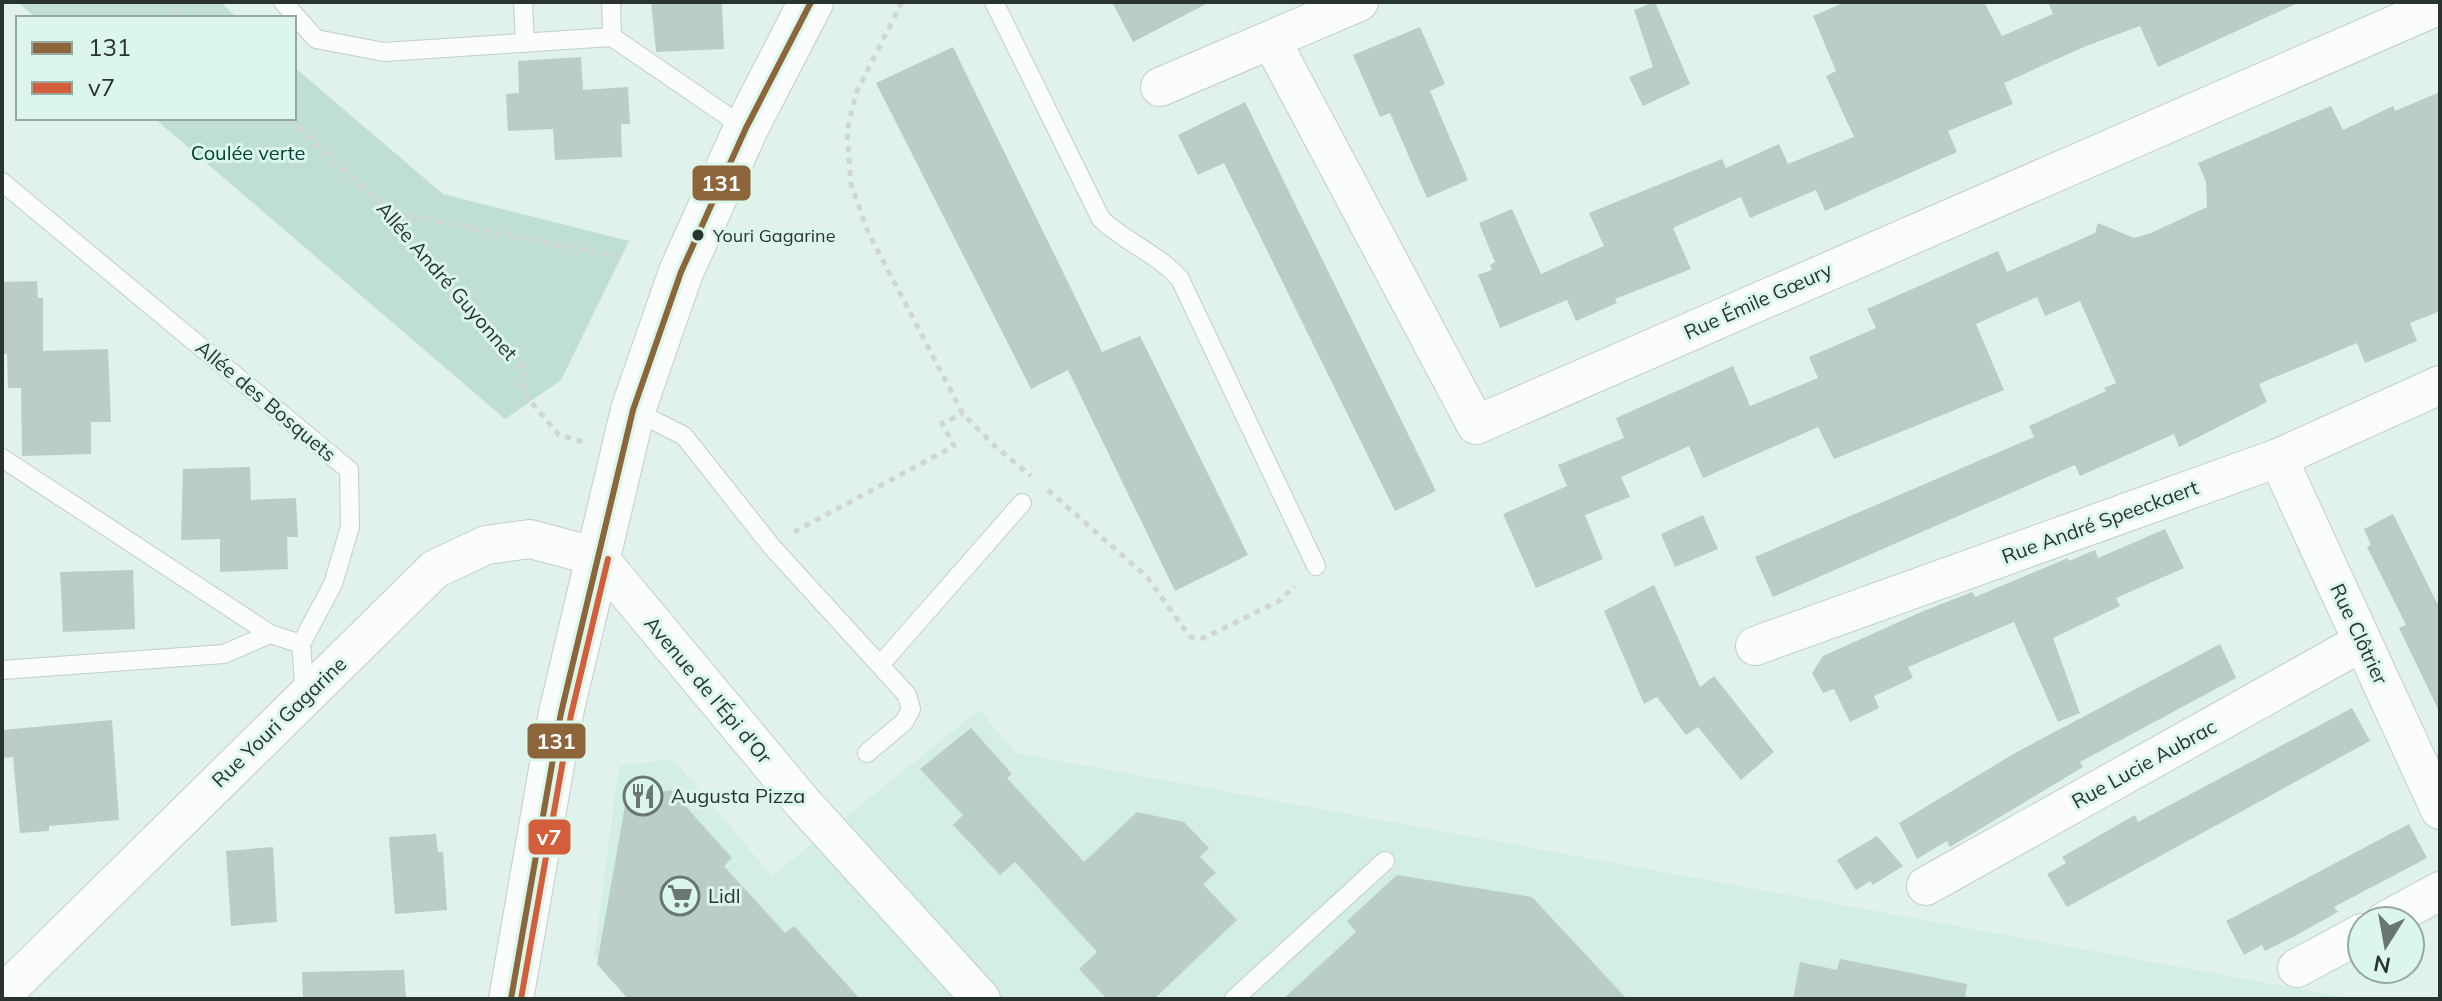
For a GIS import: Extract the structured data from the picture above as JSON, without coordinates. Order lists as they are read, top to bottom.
{
  "streets": {
    "street": [
      "Rue Émile Gœury",
      "Rue André Speeckaert",
      "Rue Clôtrier",
      "Avenue de l'Épi d'Or",
      "Rue Youri Gagarine",
      "Rue Lucie Aubrac"
    ],
    "lane": ["Allée des Bosquets"],
    "path": ["Allée André Guyonnet"]
  },
  "crossings": [
    ["Rue André Speeckaert", "Rue Clôtrier"],
    ["Rue Clôtrier", "Rue Lucie Aubrac"],
    ["Avenue de l'Épi d'Or", "Rue Youri Gagarine"]
  ],
  "parks": ["Coulée verte"],
  "places": {
    "other": ["Youri Gagarine"],
    "restaurant": ["Augusta Pizza"],
    "supermarket": ["Lidl"]
  },
  "lines": ["transit line 131", "transit line v7"],
  "legend": ["131", "v7"],
  "north": "bottom"
}
